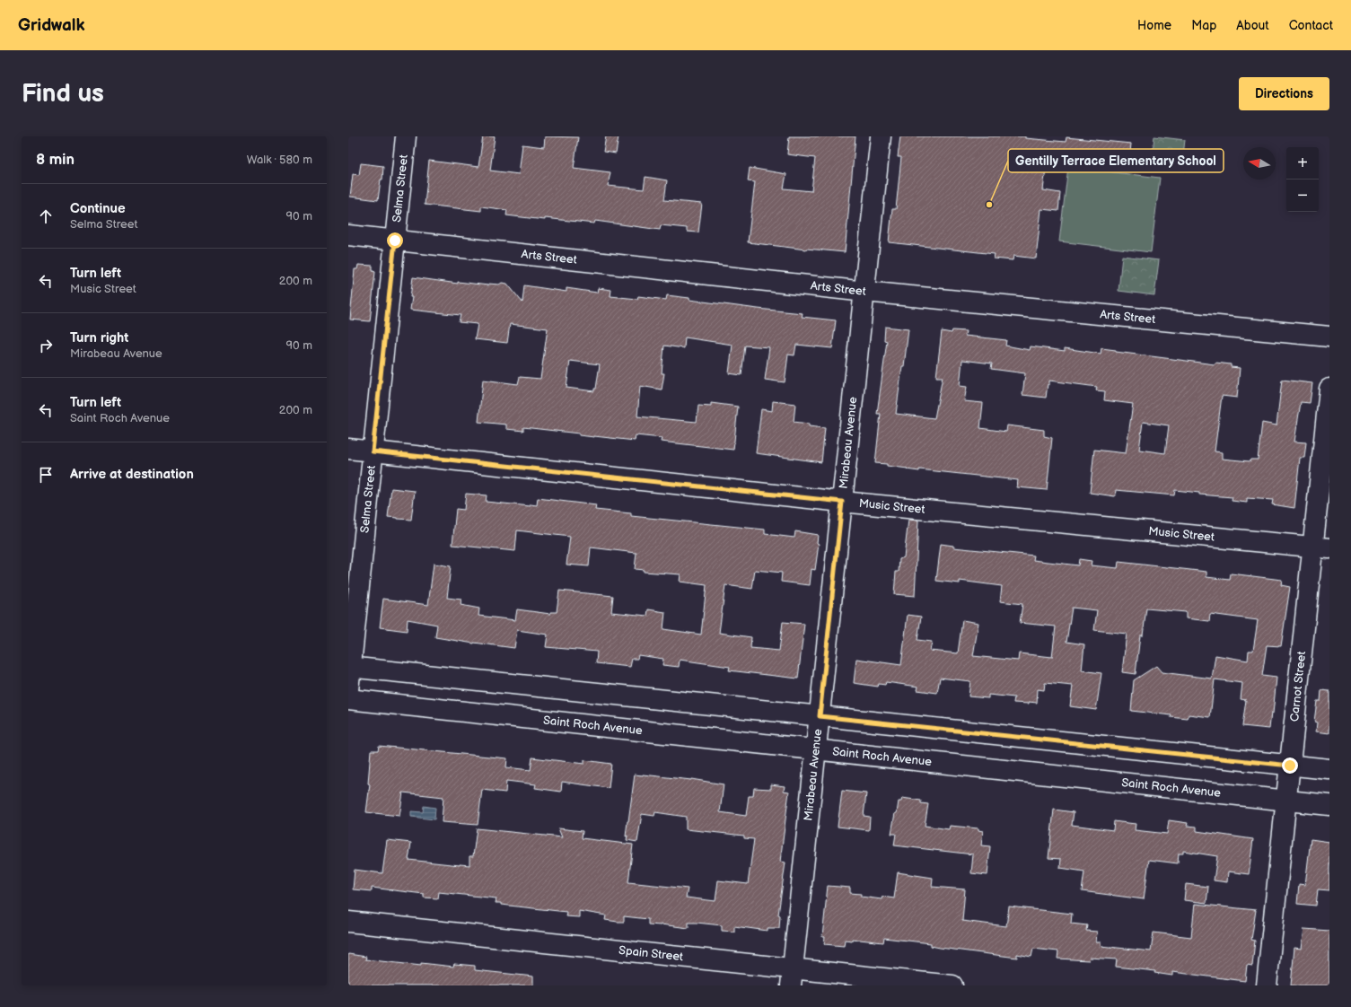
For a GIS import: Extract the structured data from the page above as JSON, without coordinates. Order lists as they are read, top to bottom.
{
  "streets": {
    "street": [
      "Selma Street",
      "Arts Street",
      "Mirabeau Avenue",
      "Music Street",
      "Carnot Street",
      "Saint Roch Avenue",
      "Spain Street"
    ]
  },
  "crossings": [
    ["Selma Street", "Arts Street"],
    ["Selma Street", "Music Street"],
    ["Arts Street", "Mirabeau Avenue"],
    ["Mirabeau Avenue", "Music Street"],
    ["Mirabeau Avenue", "Saint Roch Avenue"],
    ["Mirabeau Avenue", "Spain Street"],
    ["Music Street", "Carnot Street"],
    ["Carnot Street", "Saint Roch Avenue"]
  ],
  "places": ["Gentilly Terrace Elementary School"],
  "north": "left",
  "page": {
    "header": "Gridwalk",
    "nav": [
      "Home",
      "Map",
      "About",
      "Contact"
    ],
    "buttons": "Directions",
    "title": "Find us",
    "heading": ["8 min", "Walk · 580 m"],
    "map_buttons": ["+", "−"],
    "list": [
      ["Continue", "Selma Street", "90 m"],
      ["Turn left", "Music Street", "200 m"],
      ["Turn right", "Mirabeau Avenue", "90 m"],
      ["Turn left", "Saint Roch Avenue", "200 m"],
      "Arrive at destination"
    ]
  }
}
